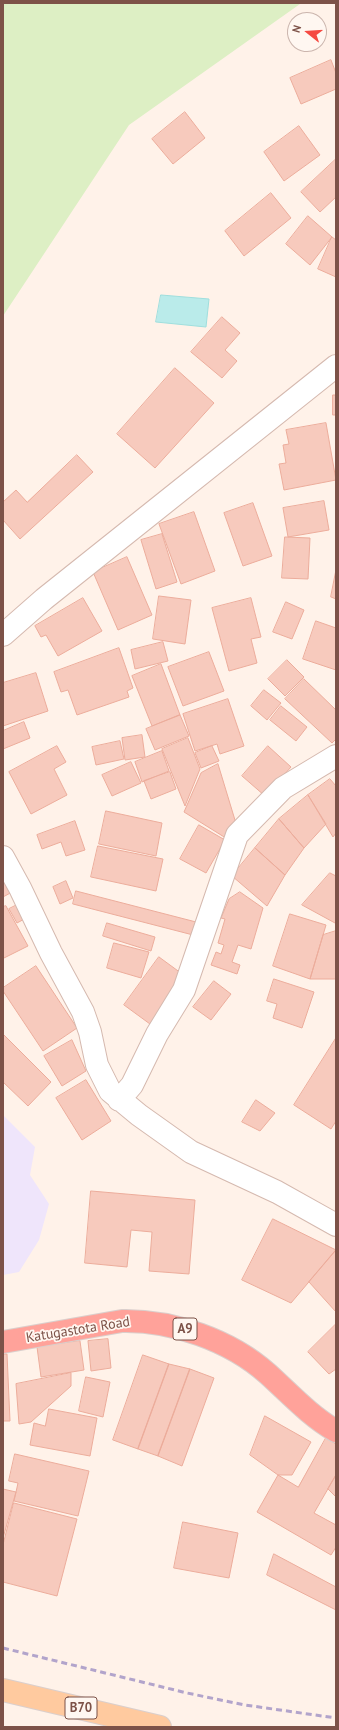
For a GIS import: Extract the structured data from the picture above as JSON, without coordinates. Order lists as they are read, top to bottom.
{
  "streets": {
    "highway": ["A9", "Katugastota Road"],
    "main road": ["B70"]
  },
  "north": "left"
}
